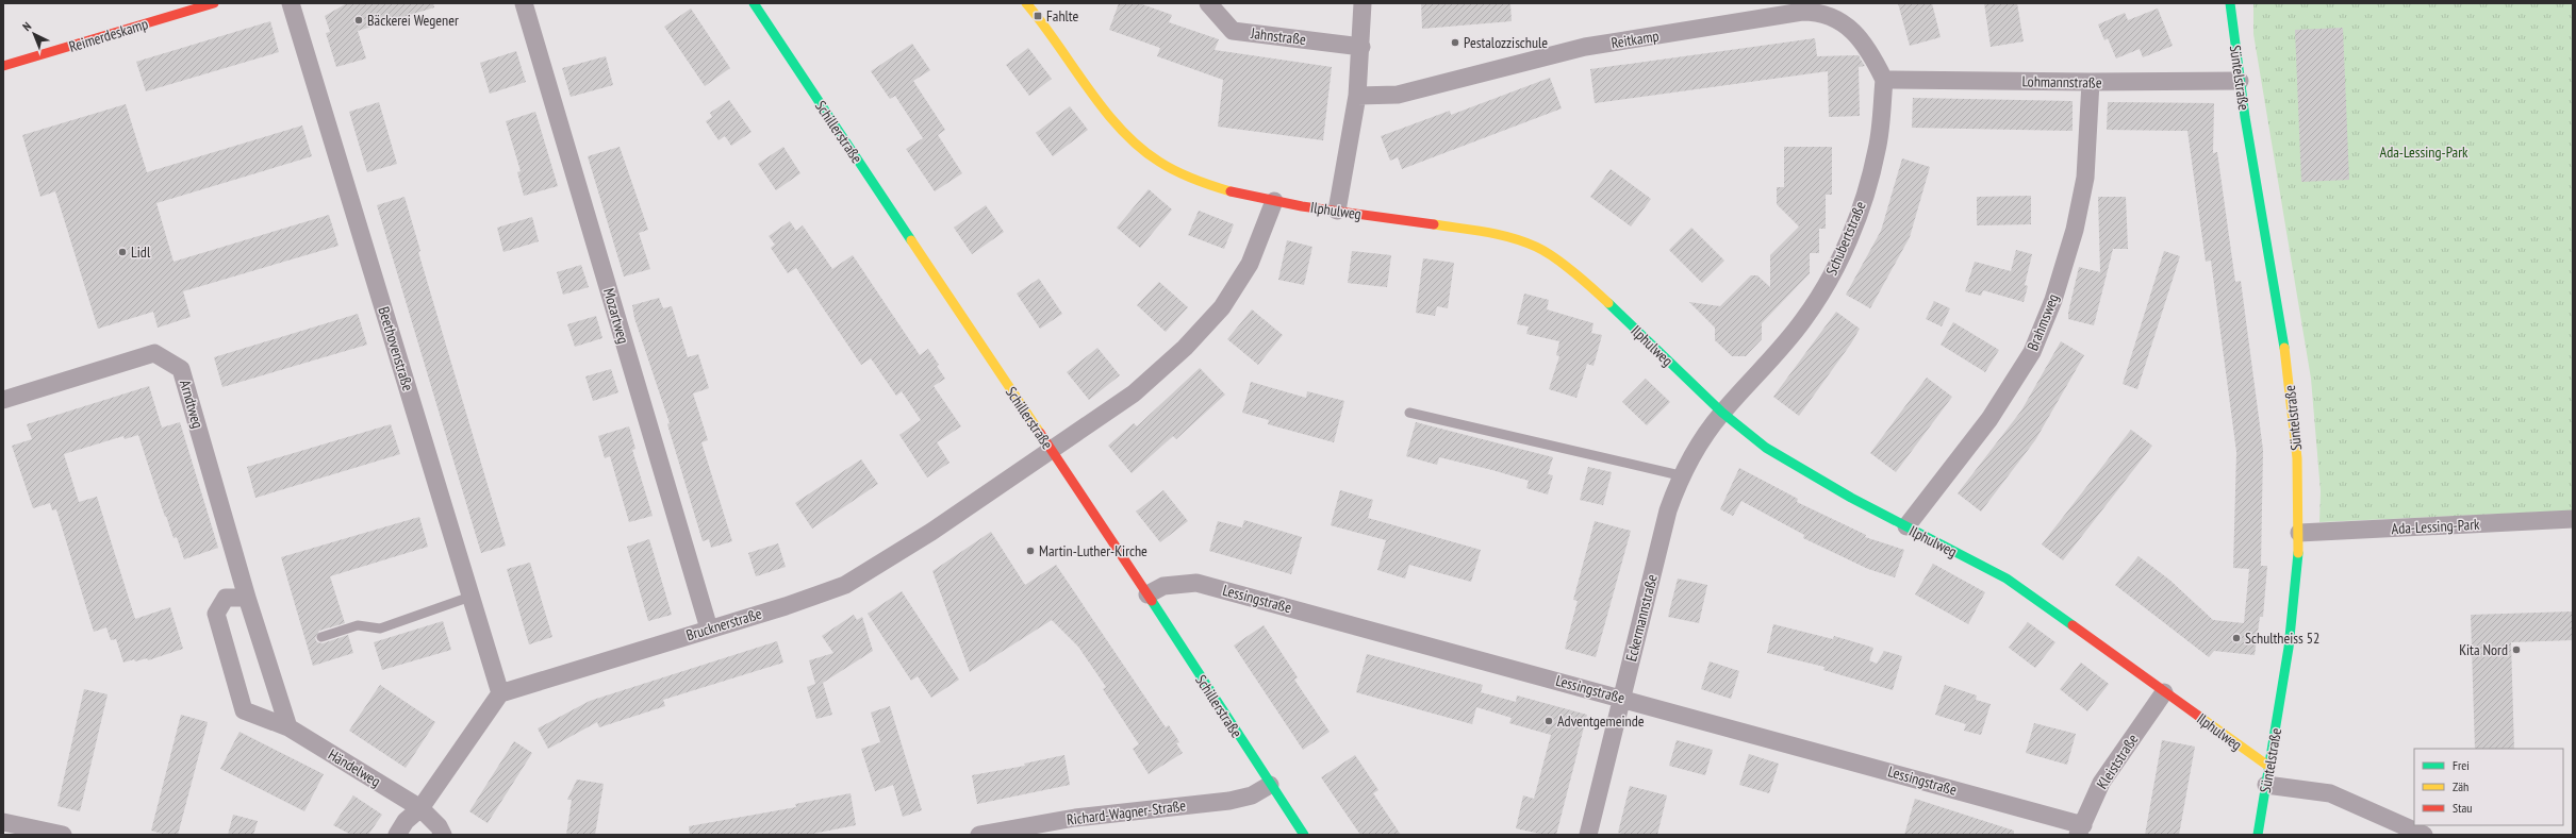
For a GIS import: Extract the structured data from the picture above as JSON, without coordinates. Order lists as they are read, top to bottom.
{
  "streets": {
    "street": [
      "Reimerdeskamp",
      "Jahnstraße",
      "Reitkamp",
      "Süntelstraße",
      "Lohmannstraße",
      "Schillerstraße",
      "Ilphulweg",
      "Schubertstraße",
      "Mozartweg",
      "Brahmsweg",
      "Beethovenstraße",
      "Arndtweg",
      "Ada-Lessing-Park",
      "Lessingstraße",
      "Eckermannstraße",
      "Brucknerstraße",
      "Kleiststraße",
      "Händelweg",
      "Richard-Wagner-Straße"
    ]
  },
  "crossings": [
    ["Reitkamp", "Lohmannstraße"],
    ["Reitkamp", "Schubertstraße"],
    ["Süntelstraße", "Lohmannstraße"],
    ["Süntelstraße", "Ilphulweg"],
    ["Süntelstraße", "Ada-Lessing-Park"],
    ["Lohmannstraße", "Schubertstraße"],
    ["Lohmannstraße", "Brahmsweg"],
    ["Schillerstraße", "Lessingstraße"],
    ["Schillerstraße", "Brucknerstraße"],
    ["Schillerstraße", "Richard-Wagner-Straße"],
    ["Ilphulweg", "Schubertstraße"],
    ["Ilphulweg", "Brahmsweg"],
    ["Ilphulweg", "Eckermannstraße"],
    ["Ilphulweg", "Brucknerstraße"],
    ["Ilphulweg", "Kleiststraße"],
    ["Schubertstraße", "Eckermannstraße"],
    ["Mozartweg", "Brucknerstraße"],
    ["Beethovenstraße", "Brucknerstraße"],
    ["Arndtweg", "Händelweg"],
    ["Lessingstraße", "Eckermannstraße"],
    ["Lessingstraße", "Kleiststraße"]
  ],
  "parks": ["Ada-Lessing-Park"],
  "places": {
    "transit": ["Fahlte"],
    "other": [
      "Bäckerei Wegener",
      "Pestalozzischule",
      "Lidl",
      "Martin-Luther-Kirche",
      "Schultheiss 52",
      "Kita Nord",
      "Adventgemeinde"
    ]
  },
  "legend": ["Frei", "Zäh", "Stau"],
  "north": "top left"
}
